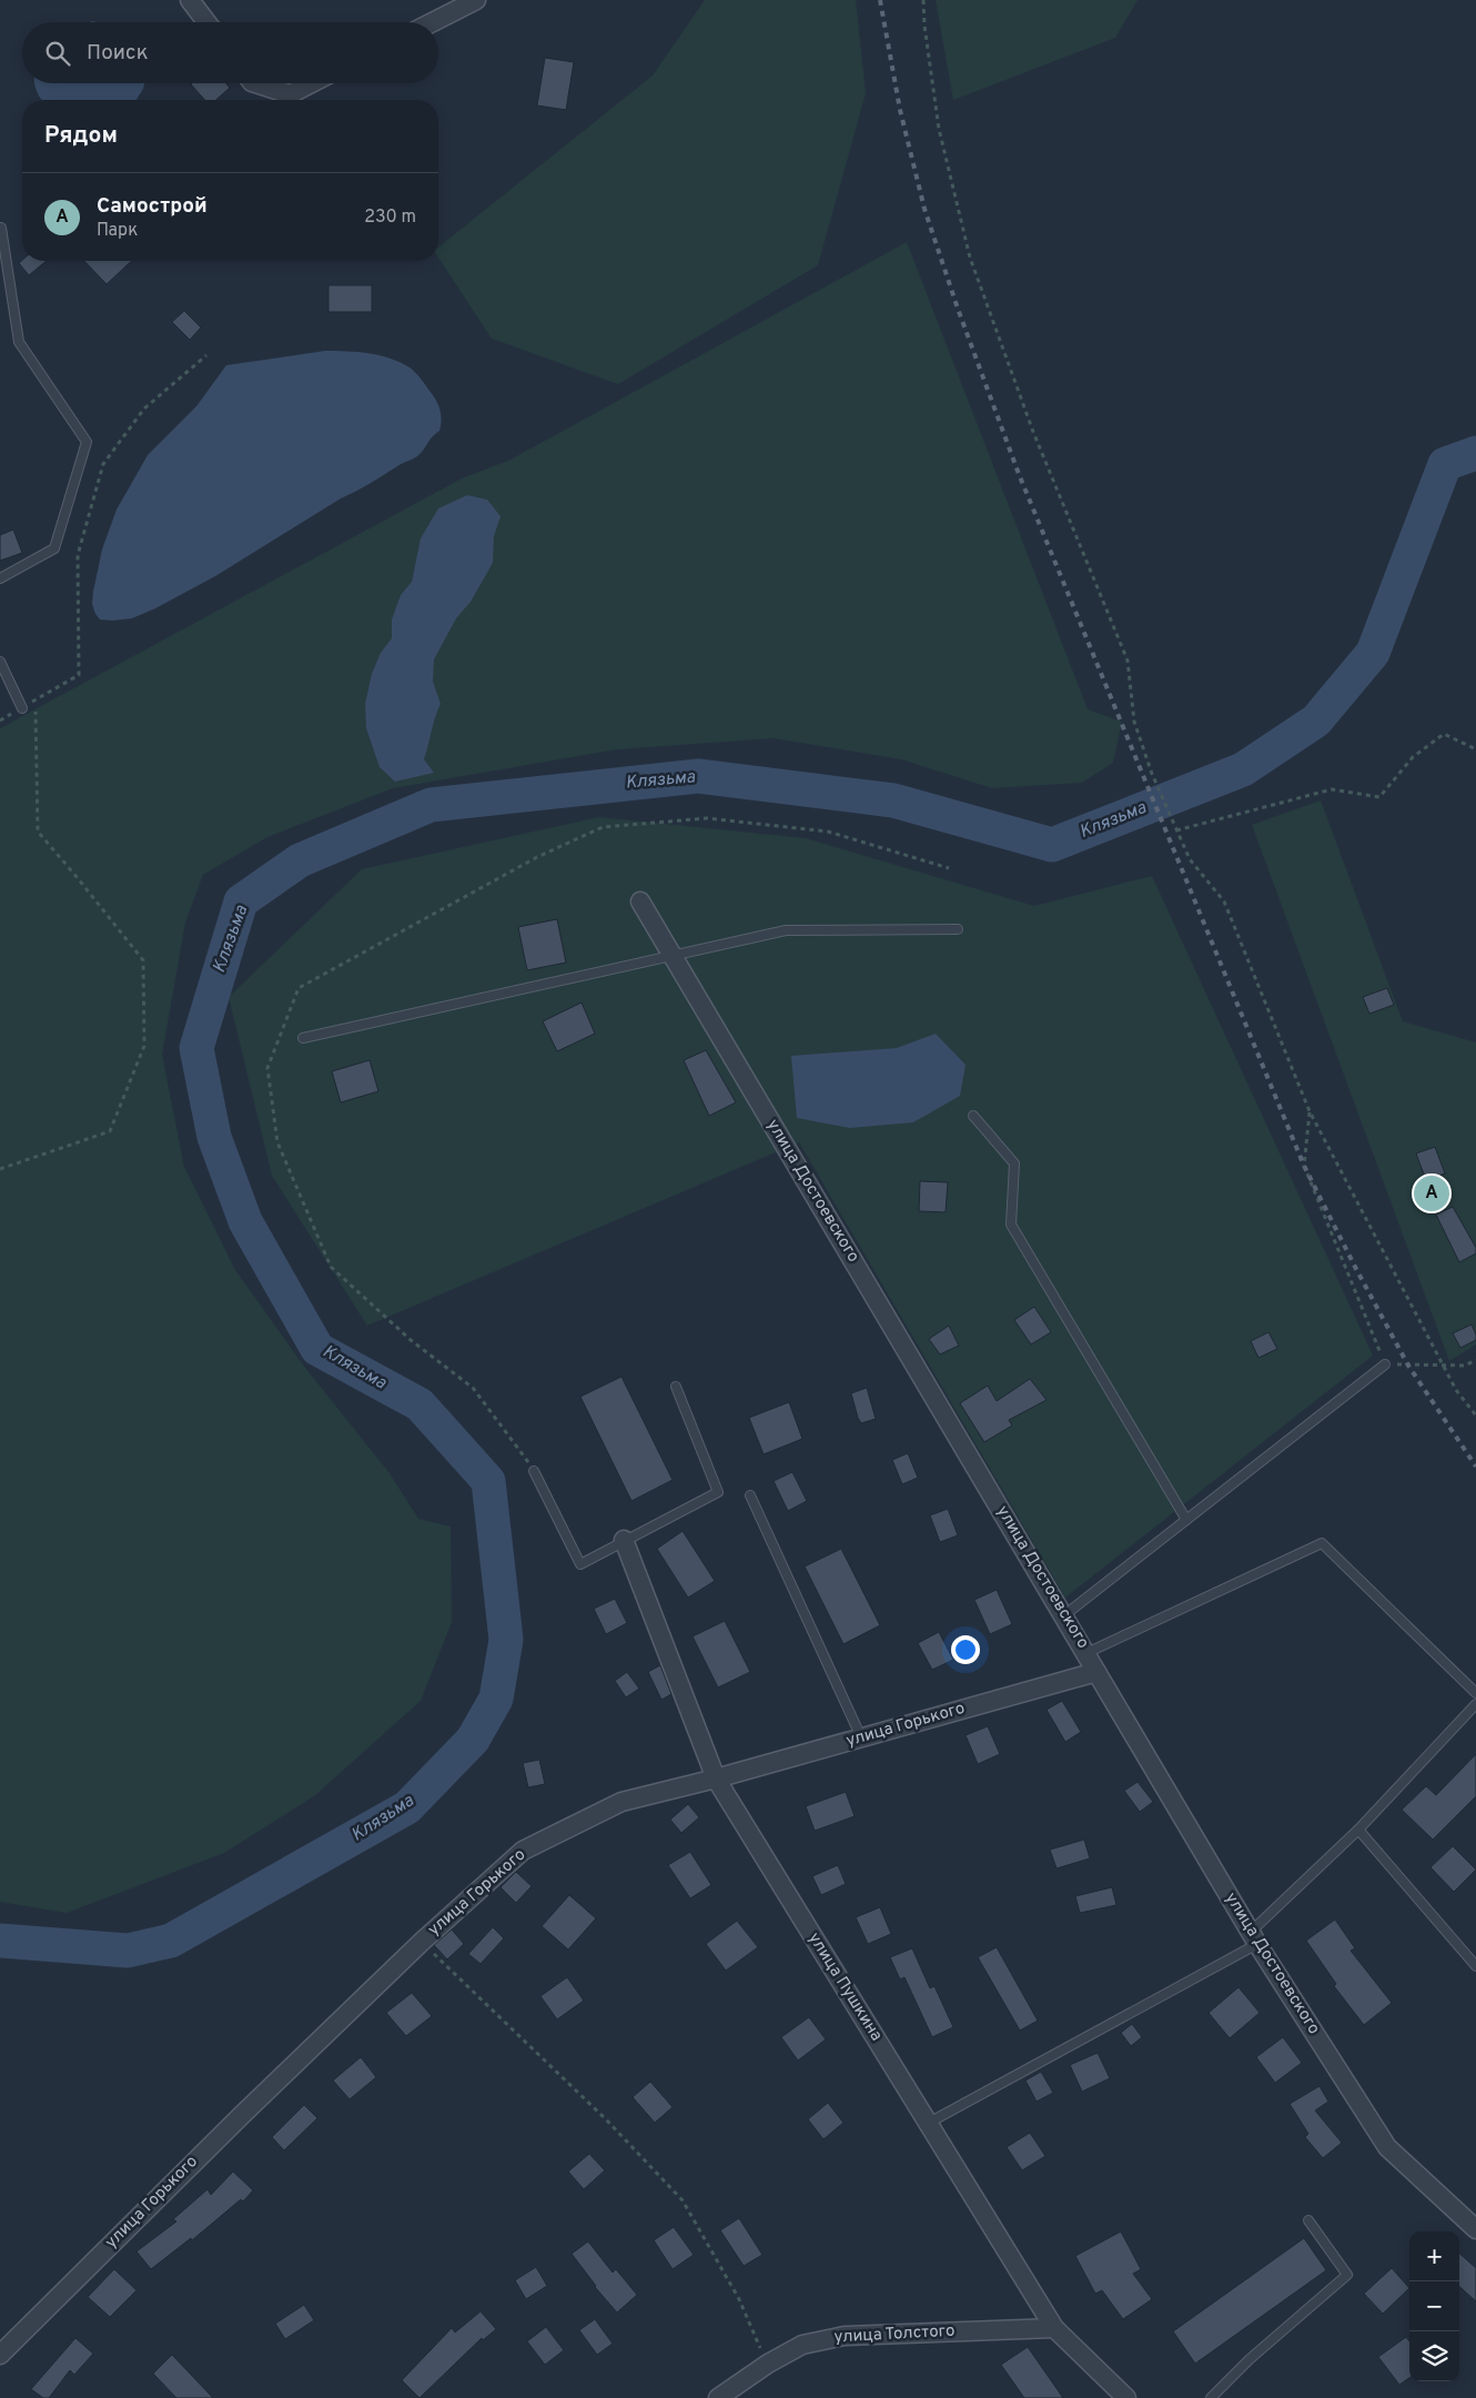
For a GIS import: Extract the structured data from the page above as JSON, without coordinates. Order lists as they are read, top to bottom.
{
  "streets": {
    "street": [
      "улица Достоевского",
      "улица Горького",
      "улица Пушкина",
      "улица Толстого"
    ]
  },
  "crossings": [
    ["улица Достоевского", "улица Горького"],
    ["улица Горького", "улица Пушкина"],
    ["улица Пушкина", "улица Толстого"]
  ],
  "water": ["Клязьма"],
  "page": {
    "search": "Поиск",
    "heading": "Рядом",
    "list": [
      {
        "mark": "A",
        "name": "Самострой",
        "note": "Парк",
        "value": "230 m"
      }
    ],
    "pins": "A",
    "map_buttons": ["+", "−"]
  }
}
